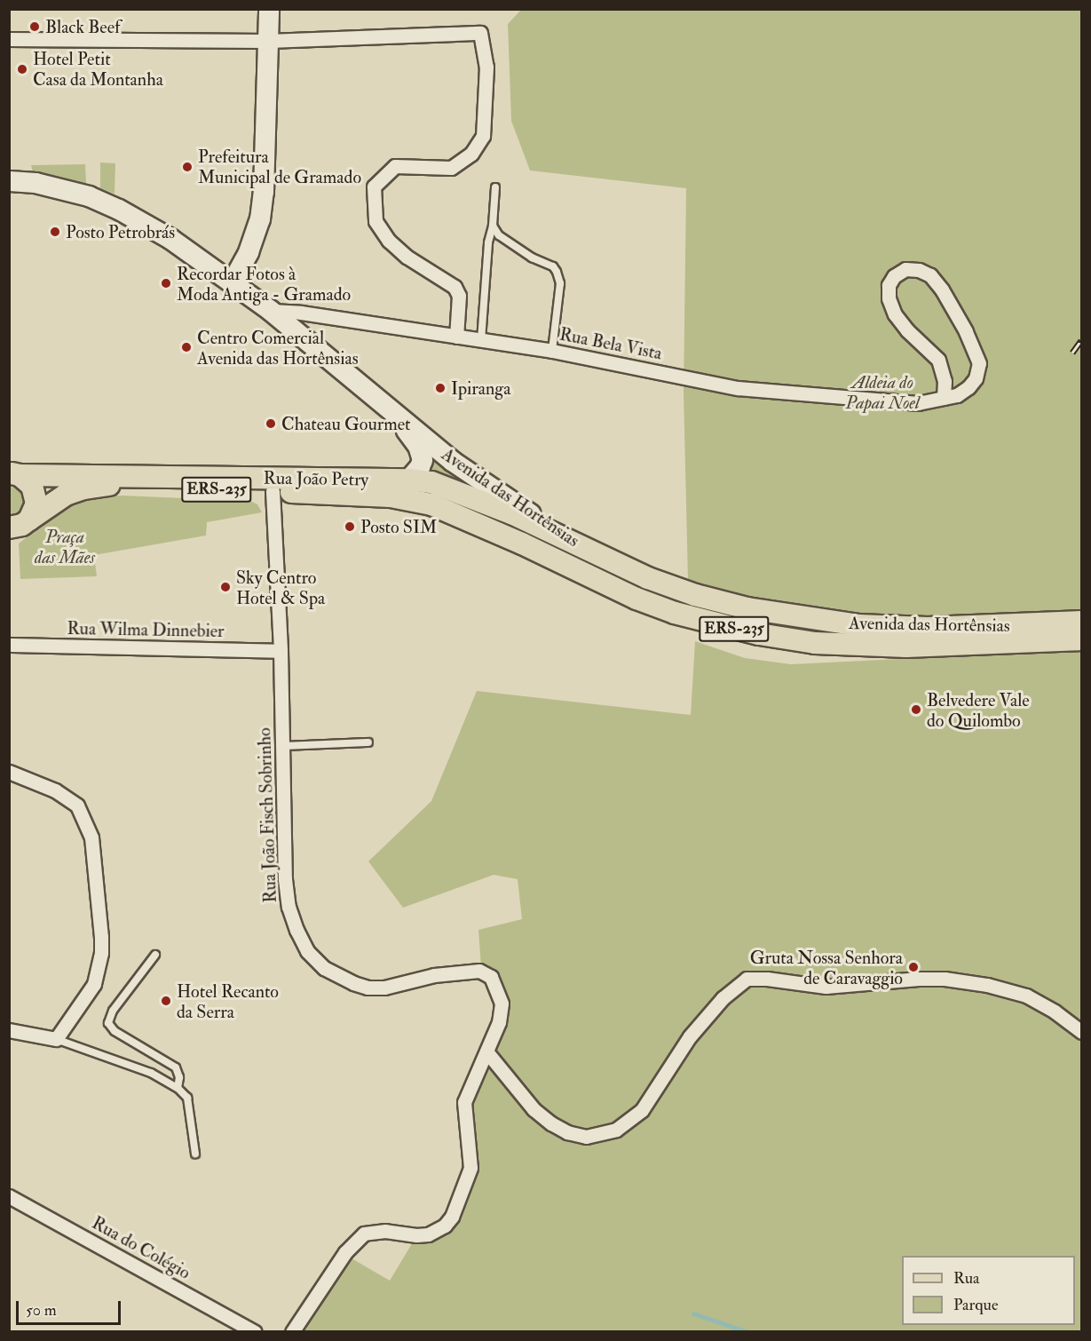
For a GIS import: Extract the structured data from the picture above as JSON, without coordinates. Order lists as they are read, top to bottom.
{
  "streets": {
    "main road": ["Rua João Petry", "ERS-235", "Avenida das Hortênsias"],
    "street": [
      "Rua Bela Vista",
      "Rua Wilma Dinnebier",
      "Rua João Fisch Sobrinho",
      "Rua do Colégio"
    ]
  },
  "crossings": [
    ["Rua Bela Vista", "Avenida das Hortênsias"],
    ["Rua João Petry", "Avenida das Hortênsias"],
    ["Rua João Petry", "Rua João Fisch Sobrinho"],
    ["Rua Wilma Dinnebier", "Rua João Fisch Sobrinho"]
  ],
  "parks": ["Aldeia do Papai Noel", "Praça das Mães"],
  "places": [
    "Black Beef",
    "Hotel Petit Casa da Montanha",
    "Prefeitura Municipal de Gramado",
    "Posto Petrobrás",
    "Recordar Fotos à Moda Antiga - Gramado",
    "Centro Comercial Avenida das Hortênsias",
    "Ipiranga",
    "Chateau Gourmet",
    "Posto SIM",
    "Sky Centro Hotel & Spa",
    "Belvedere Vale do Quilombo",
    "Gruta Nossa Senhora de Caravaggio",
    "Hotel Recanto da Serra"
  ],
  "legend": ["Rua", "Parque"],
  "scale_bar": "50 m"
}
